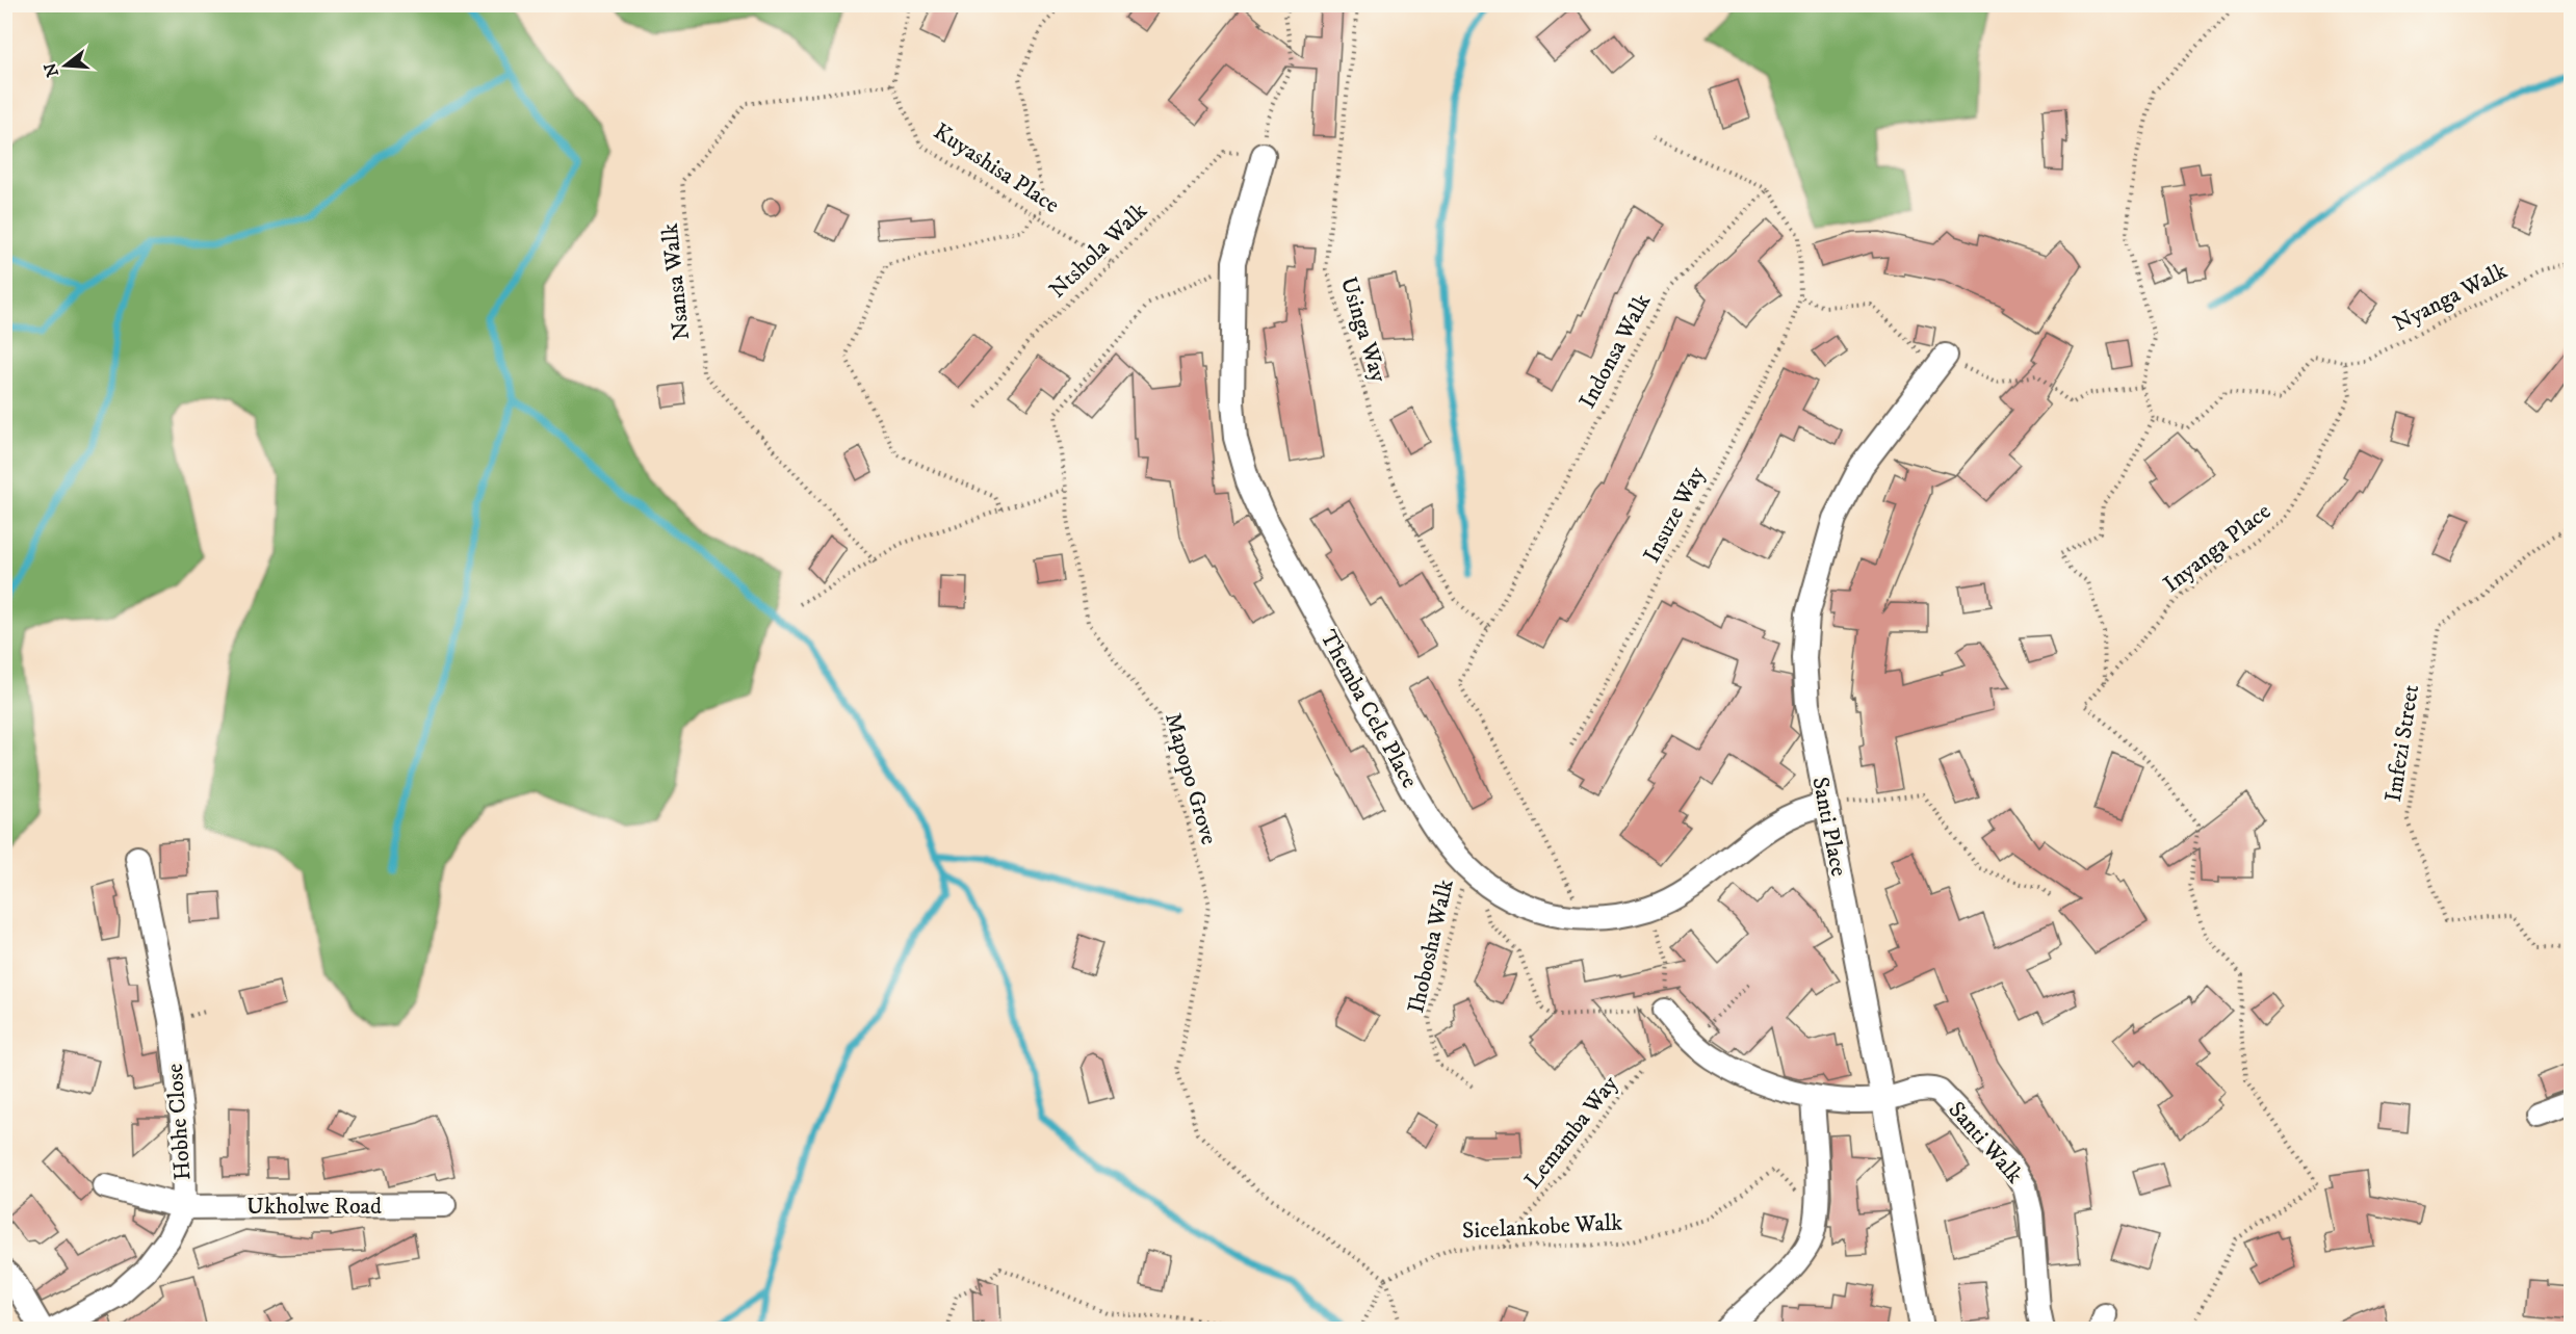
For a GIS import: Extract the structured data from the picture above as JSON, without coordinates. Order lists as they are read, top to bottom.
{
  "streets": {
    "street": [
      "Themba Cele Place",
      "Santi Place",
      "Hobhe Close",
      "Santi Walk",
      "Ukholwe Road"
    ],
    "path": [
      "Kuyashisa Place",
      "Ntshola Walk",
      "Nsansa Walk",
      "Nyanga Walk",
      "Usinga Way",
      "Indonsa Walk",
      "Insuze Way",
      "Inyanga Place",
      "Imfezi Street",
      "Mapopo Grove",
      "Ihobosha Walk",
      "Lemamba Way",
      "Sicelankobe Walk"
    ]
  },
  "crossings": [
    ["Kuyashisa Place", "Ntshola Walk"],
    ["Kuyashisa Place", "Nsansa Walk"],
    ["Ntshola Walk", "Themba Cele Place"],
    ["Nyanga Walk", "Inyanga Place"],
    ["Usinga Way", "Indonsa Walk"],
    ["Indonsa Walk", "Themba Cele Place"],
    ["Themba Cele Place", "Mapopo Grove"],
    ["Themba Cele Place", "Santi Place"],
    ["Themba Cele Place", "Ihobosha Walk"],
    ["Mapopo Grove", "Sicelankobe Walk"],
    ["Santi Place", "Santi Walk"],
    ["Hobhe Close", "Ukholwe Road"],
    ["Lemamba Way", "Sicelankobe Walk"]
  ],
  "north": "left"
}
